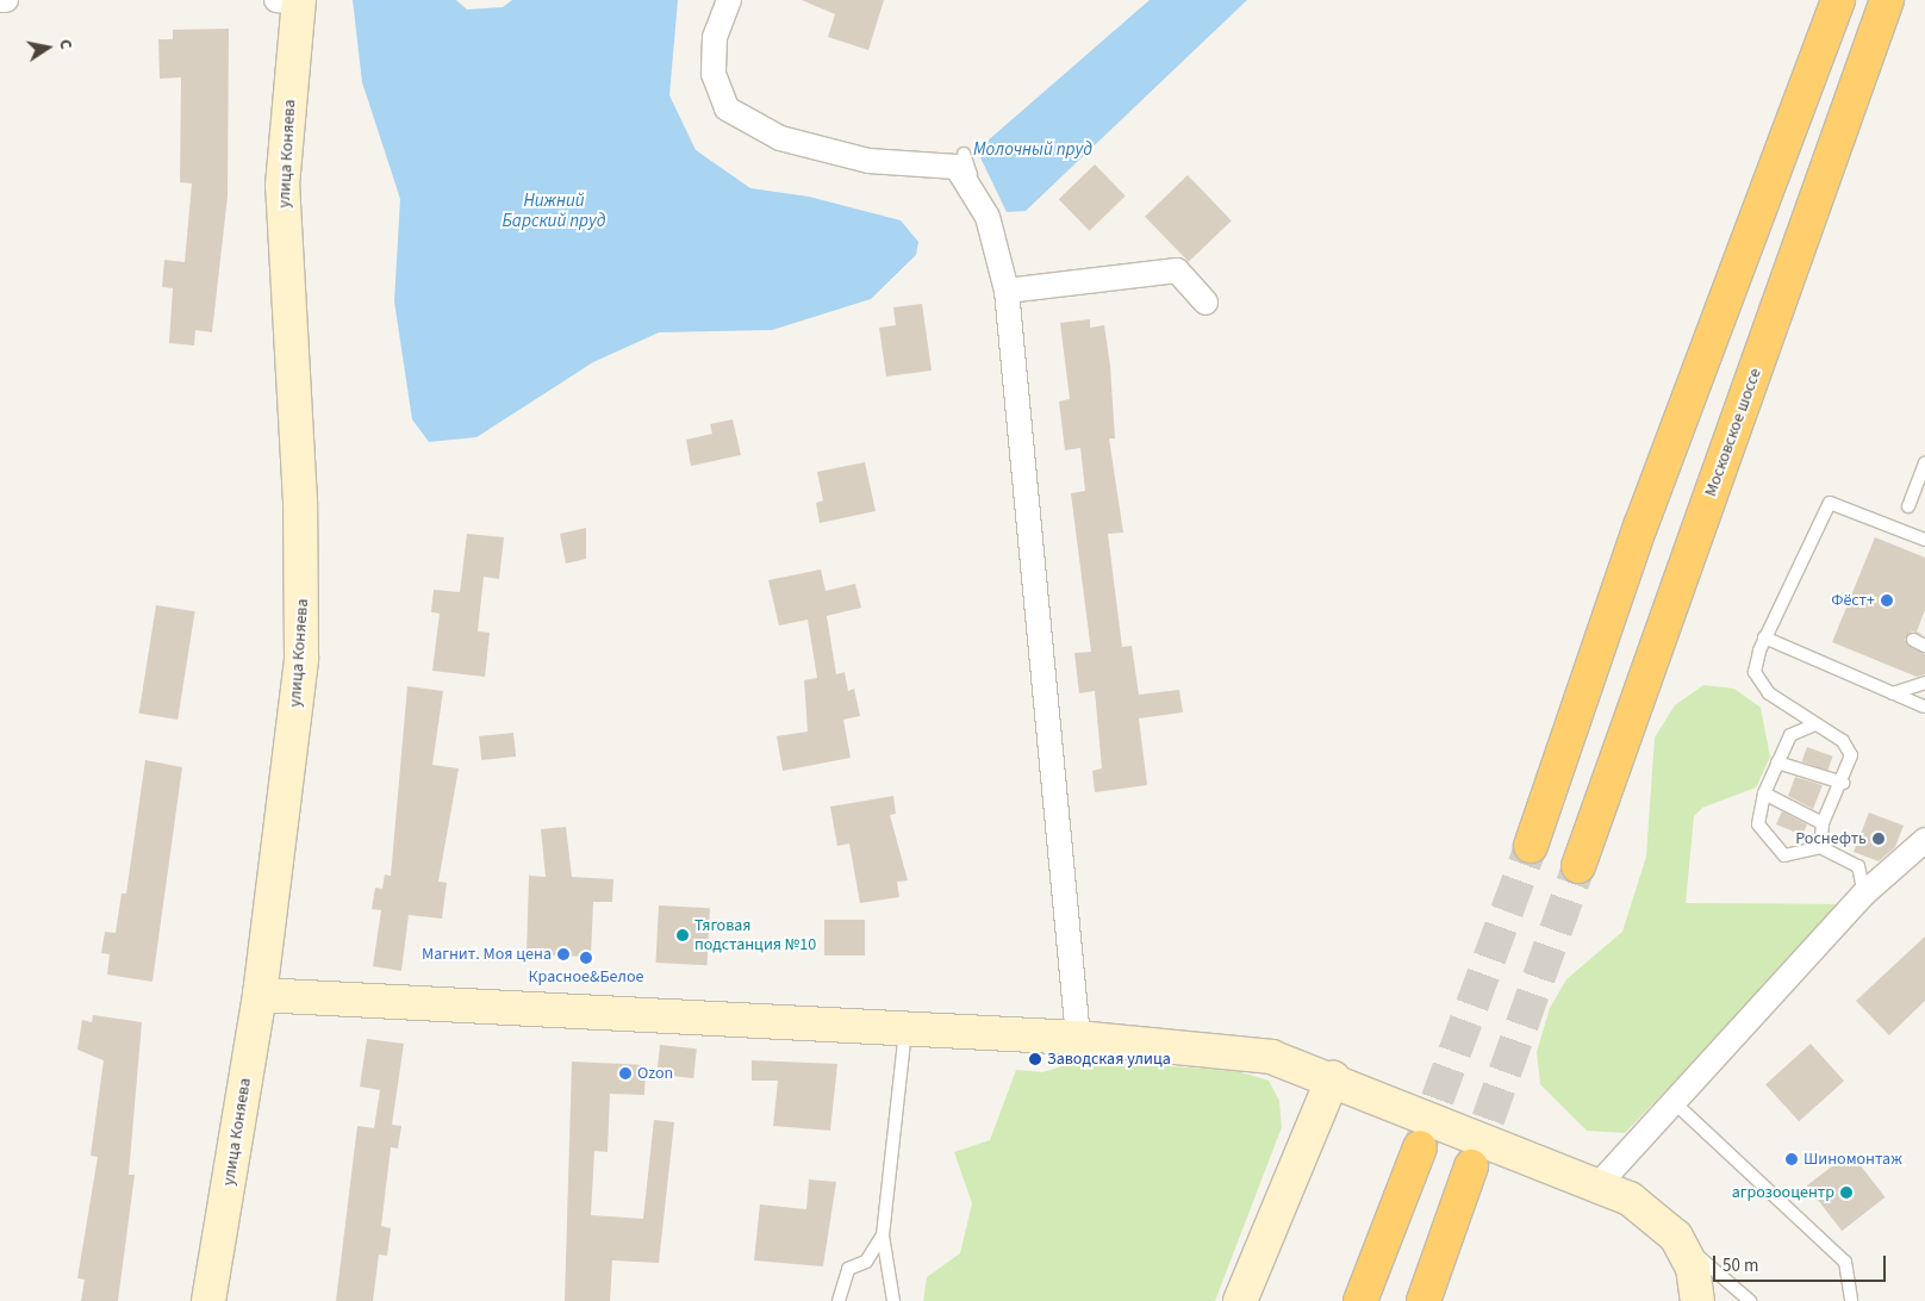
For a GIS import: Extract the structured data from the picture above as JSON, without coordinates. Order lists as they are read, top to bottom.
{
  "streets": {
    "highway": ["Московское шоссе"],
    "street": ["улица Коняева"]
  },
  "water": ["Молочный пруд", "Нижний Барский пруд"],
  "places": [
    "Фёст+",
    "Роснефть",
    "Тяговая подстанция №10",
    "Магнит. Моя цена",
    "Красное&Белое",
    "Заводская улица",
    "Ozon",
    "Шиномонтаж",
    "агрозооцентр"
  ],
  "scale_bar": "50 m",
  "north": "right"
}
